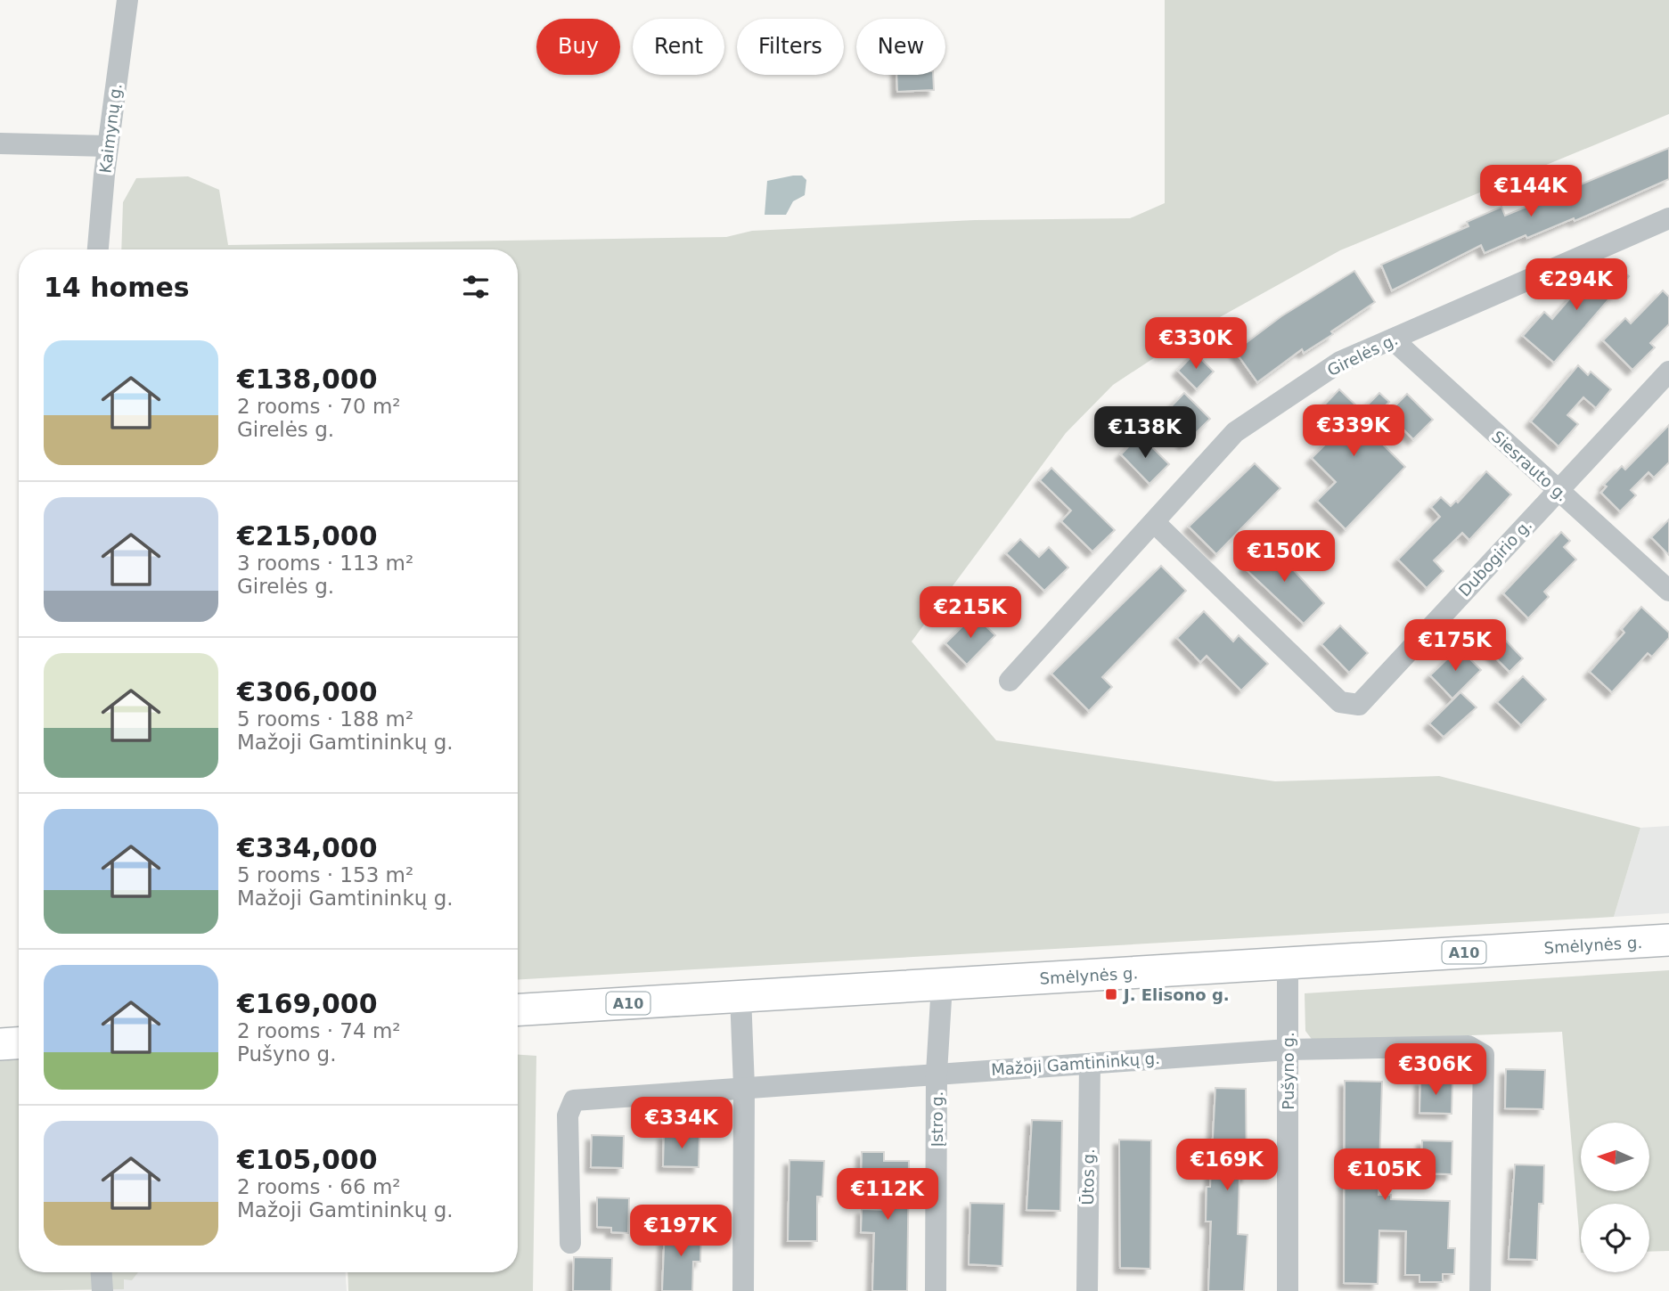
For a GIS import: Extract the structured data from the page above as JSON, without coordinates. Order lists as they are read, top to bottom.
{
  "streets": {
    "highway": ["Smėlynės g.", "A10"],
    "street": [
      "Kaimynų g.",
      "Girelės g.",
      "Siesrauto g.",
      "Dubogirio g.",
      "Mažoji Gamtininkų g.",
      "Pušyno g.",
      "Įstro g.",
      "Ūtos g."
    ]
  },
  "crossings": [
    ["Girelės g.", "Siesrauto g."],
    ["Girelės g.", "Dubogirio g."],
    ["Siesrauto g.", "Dubogirio g."],
    ["Smėlynės g.", "Pušyno g."],
    ["Smėlynės g.", "Įstro g."],
    ["Mažoji Gamtininkų g.", "Pušyno g."],
    ["Mažoji Gamtininkų g.", "Įstro g."],
    ["Mažoji Gamtininkų g.", "Ūtos g."]
  ],
  "places": {
    "transit": ["J. Elisono g."]
  },
  "north": "left",
  "page": {
    "chip": [
      "Buy",
      "Rent",
      "Filters",
      "New"
    ],
    "price": [
      "€144K",
      "€294K",
      "€330K",
      "€339K",
      "€138K",
      "€150K",
      "€215K",
      "€175K",
      "€306K",
      "€334K",
      "€169K",
      "€105K",
      "€112K",
      "€197K"
    ],
    "heading": "14 homes",
    "list": [
      {
        "name": "€138,000",
        "note": "2 rooms · 70 m² · Girelės g."
      },
      {
        "name": "€215,000",
        "note": "3 rooms · 113 m² · Girelės g."
      },
      {
        "name": "€306,000",
        "note": "5 rooms · 188 m² · Mažoji Gamtininkų g."
      },
      {
        "name": "€334,000",
        "note": "5 rooms · 153 m² · Mažoji Gamtininkų g."
      },
      {
        "name": "€169,000",
        "note": "2 rooms · 74 m² · Pušyno g."
      },
      {
        "name": "€105,000",
        "note": "2 rooms · 66 m² · Mažoji Gamtininkų g."
      }
    ]
  }
}
